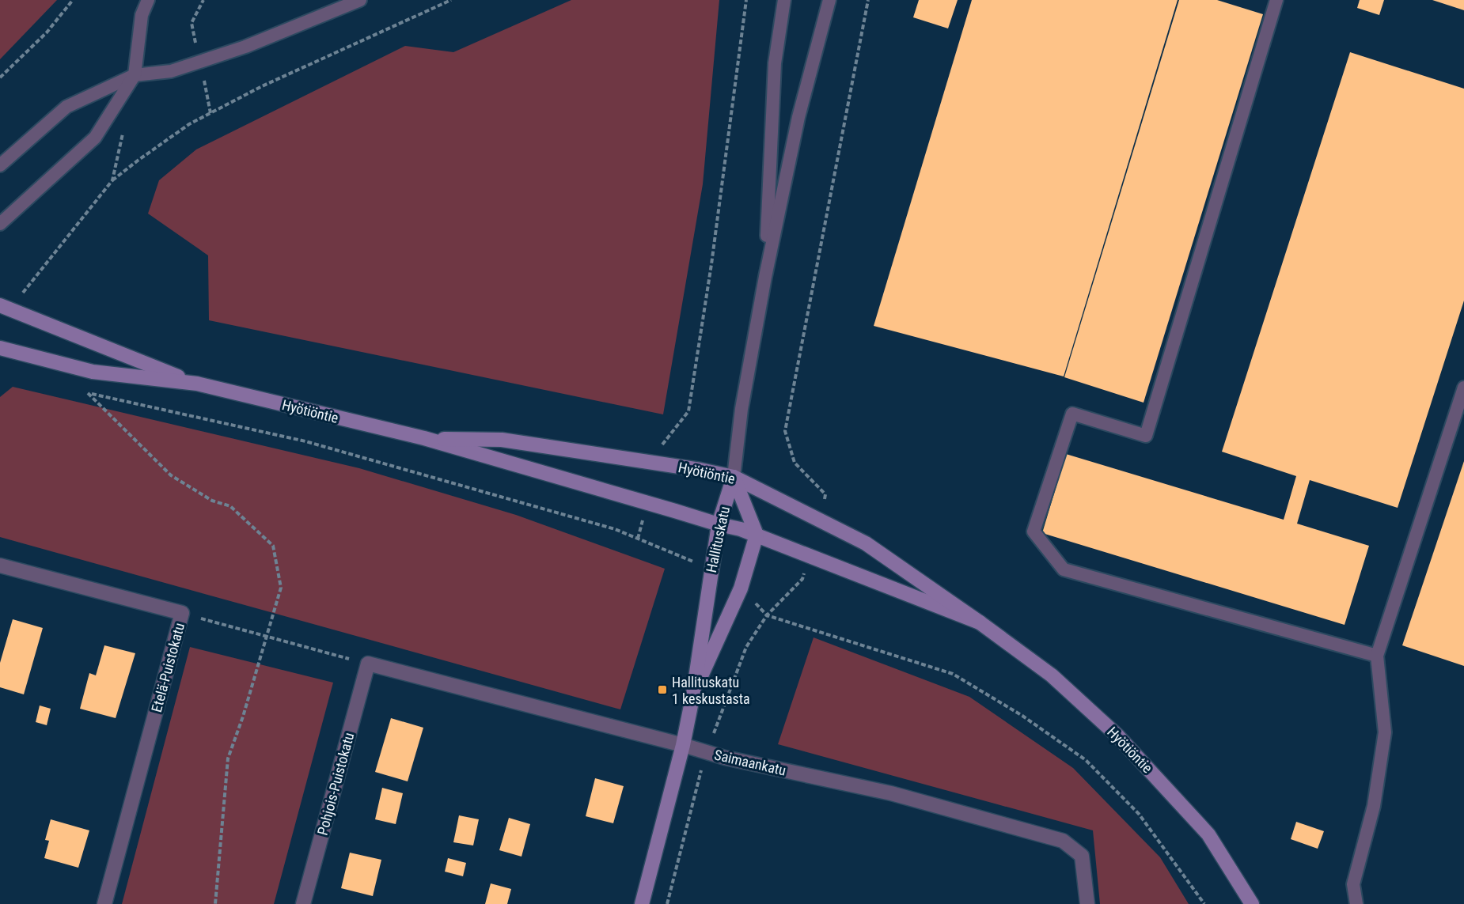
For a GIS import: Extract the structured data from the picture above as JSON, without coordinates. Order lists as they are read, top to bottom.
{
  "streets": {
    "main road": ["Hyötiöntie", "Hallituskatu"],
    "street": ["Etelä-Puistokatu", "Saimaankatu", "Pohjois-Puistokatu"]
  },
  "crossings": [
    ["Hyötiöntie", "Hallituskatu"],
    ["Hallituskatu", "Saimaankatu"],
    ["Saimaankatu", "Pohjois-Puistokatu"]
  ],
  "places": {
    "transit": ["Hallituskatu 1 keskustasta"]
  }
}
